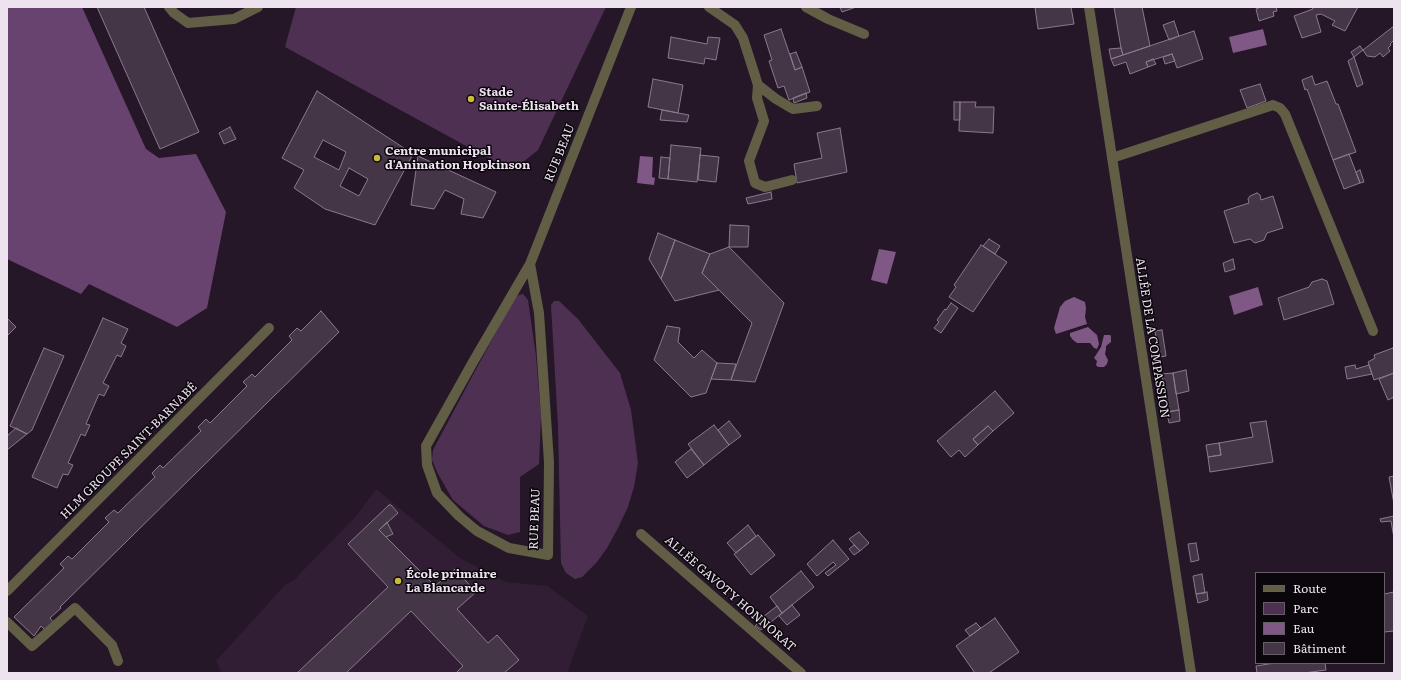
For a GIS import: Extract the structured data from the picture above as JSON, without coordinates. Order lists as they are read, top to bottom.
{
  "streets": {
    "street": [
      "RUE BEAU",
      "ALLÉE DE LA COMPASSION",
      "HLM GROUPE SAINT-BARNABÉ",
      "ALLÉE GAVOTY HONNORAT"
    ]
  },
  "places": ["Stade Sainte-Élisabeth", "Centre municipal d'Animation Hopkinson", "École primaire La Blancarde"],
  "legend": [
    "Route",
    "Parc",
    "Eau",
    "Bâtiment"
  ]
}
